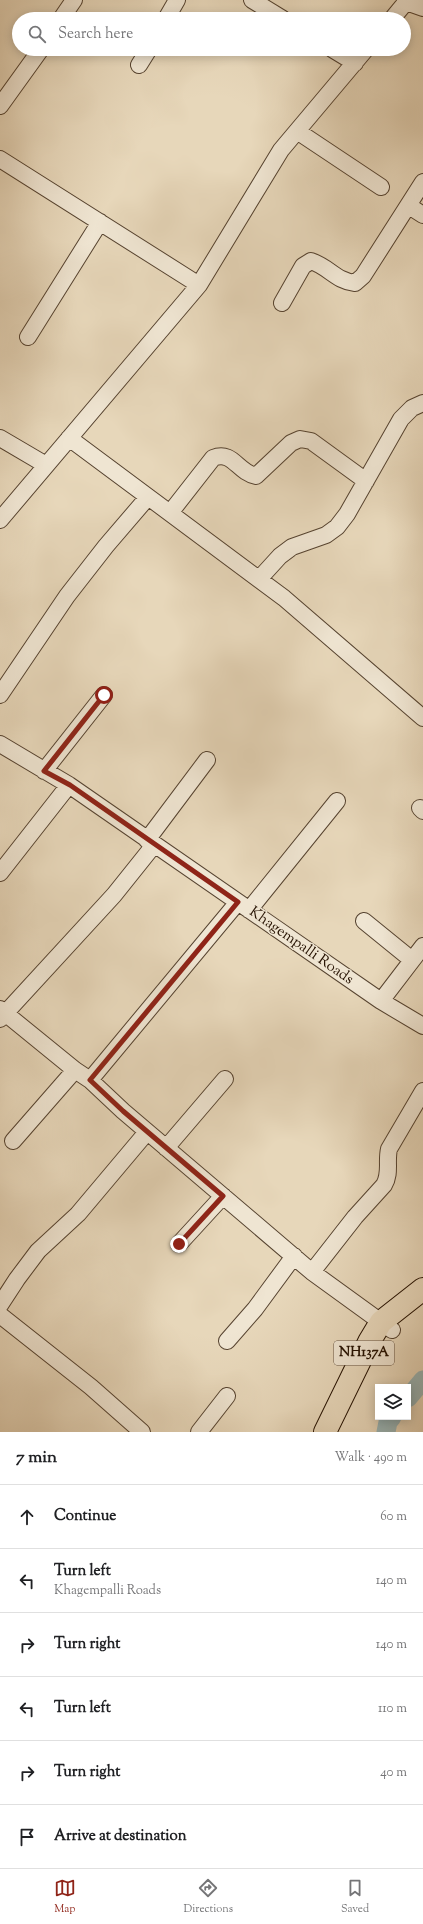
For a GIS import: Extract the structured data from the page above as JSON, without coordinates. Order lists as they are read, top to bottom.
{
  "streets": {
    "highway": ["NH137A"],
    "street": ["Khagempalli Roads"]
  },
  "page": {
    "search": "Search here",
    "heading": ["7 min", "Walk · 490 m"],
    "list": [
      ["Continue", "60 m"],
      ["Turn left", "Khagempalli Roads", "140 m"],
      ["Turn right", "140 m"],
      ["Turn left", "110 m"],
      ["Turn right", "40 m"],
      "Arrive at destination"
    ],
    "nav": ["Map", "Directions", "Saved"]
  }
}
